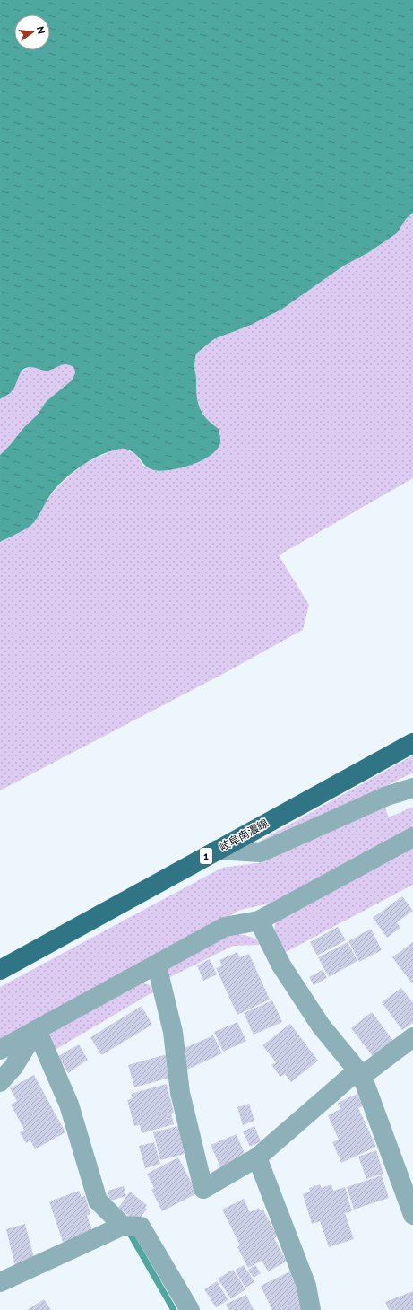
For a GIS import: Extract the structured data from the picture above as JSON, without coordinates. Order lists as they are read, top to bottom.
{
  "streets": {
    "main road": ["岐阜南濃線", "1"]
  },
  "north": "right"
}
